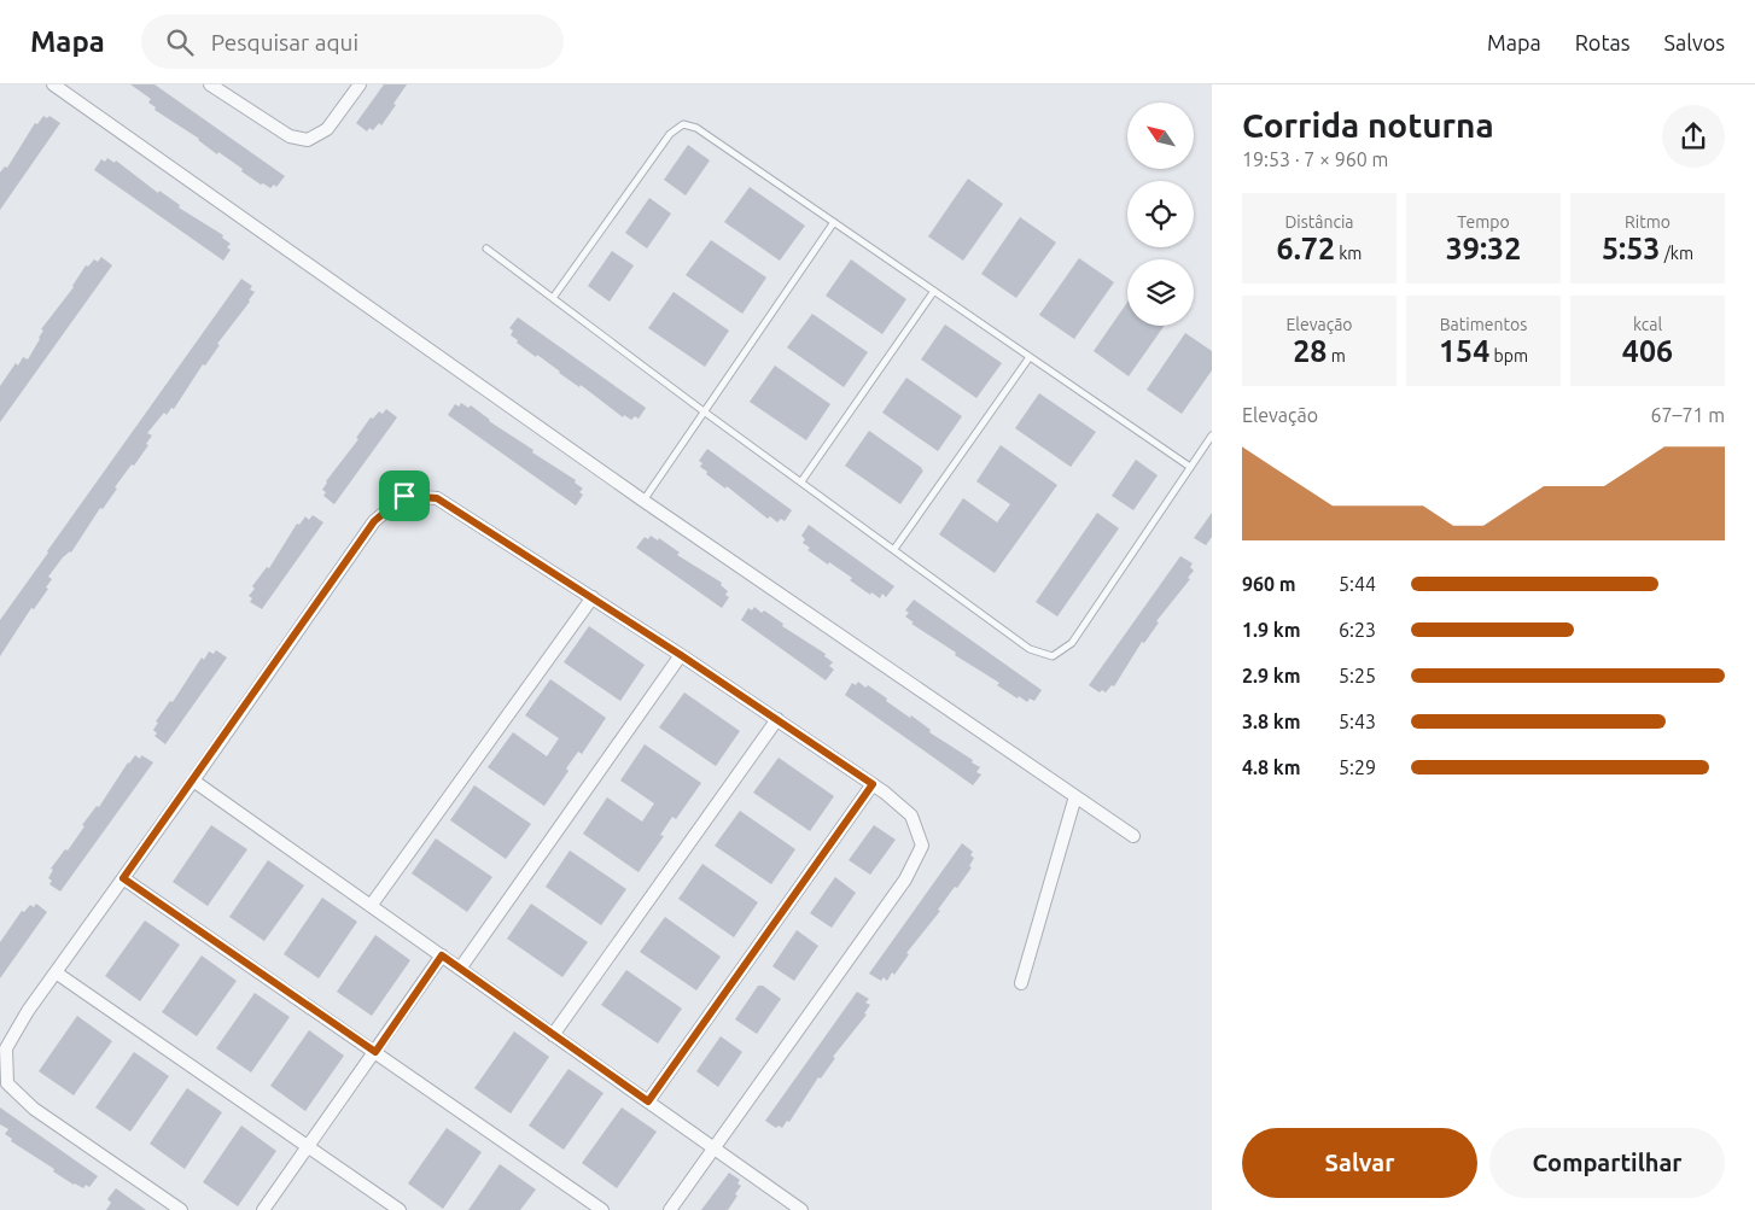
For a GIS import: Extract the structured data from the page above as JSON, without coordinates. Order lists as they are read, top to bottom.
{
  "north": "top left",
  "page": {
    "header": "Mapa",
    "search": "Pesquisar aqui",
    "nav": ["Mapa", "Rotas", "Salvos"],
    "heading": ["Corrida noturna", "19:53 · 7 × 960 m"],
    "stats": [
      ["Distância", "6.72 km"],
      ["Tempo", "39:32"],
      ["Ritmo", "5:53 /km"],
      ["Elevação", "28 m"],
      ["Batimentos", "154 bpm"],
      ["kcal", "406"]
    ],
    "chart": ["Elevação", "67–71 m"],
    "list": [
      {
        "name": "960 m",
        "note": "5:44"
      },
      {
        "name": "1.9 km",
        "note": "6:23"
      },
      {
        "name": "2.9 km",
        "note": "5:25"
      },
      {
        "name": "3.8 km",
        "note": "5:43"
      },
      {
        "name": "4.8 km",
        "note": "5:29"
      }
    ],
    "buttons": ["Salvar", "Compartilhar"]
  }
}
